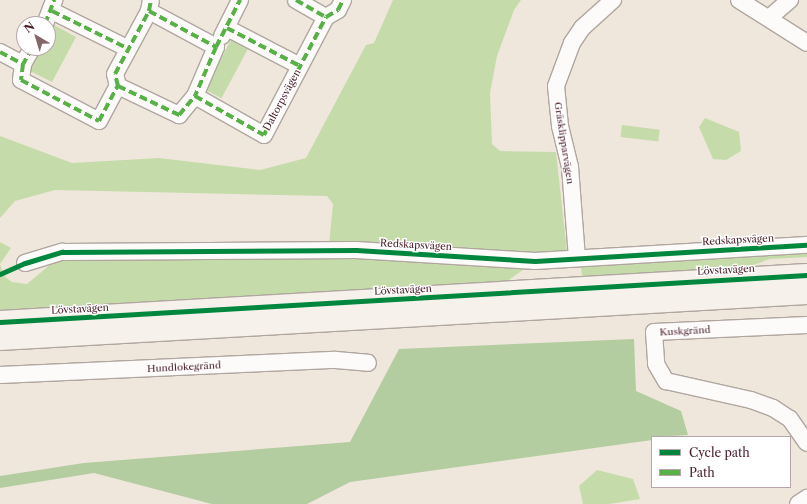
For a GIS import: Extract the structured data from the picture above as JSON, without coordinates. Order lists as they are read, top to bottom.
{
  "streets": {
    "street": [
      "Daltorpsvägen",
      "Gräsklipparvägen",
      "Redskapsvägen",
      "Lövstavägen",
      "Kuskgränd",
      "Hundlokegränd"
    ]
  },
  "crossings": [
    ["Gräsklipparvägen", "Redskapsvägen"]
  ],
  "legend": ["Cycle path", "Path"],
  "north": "top left"
}
